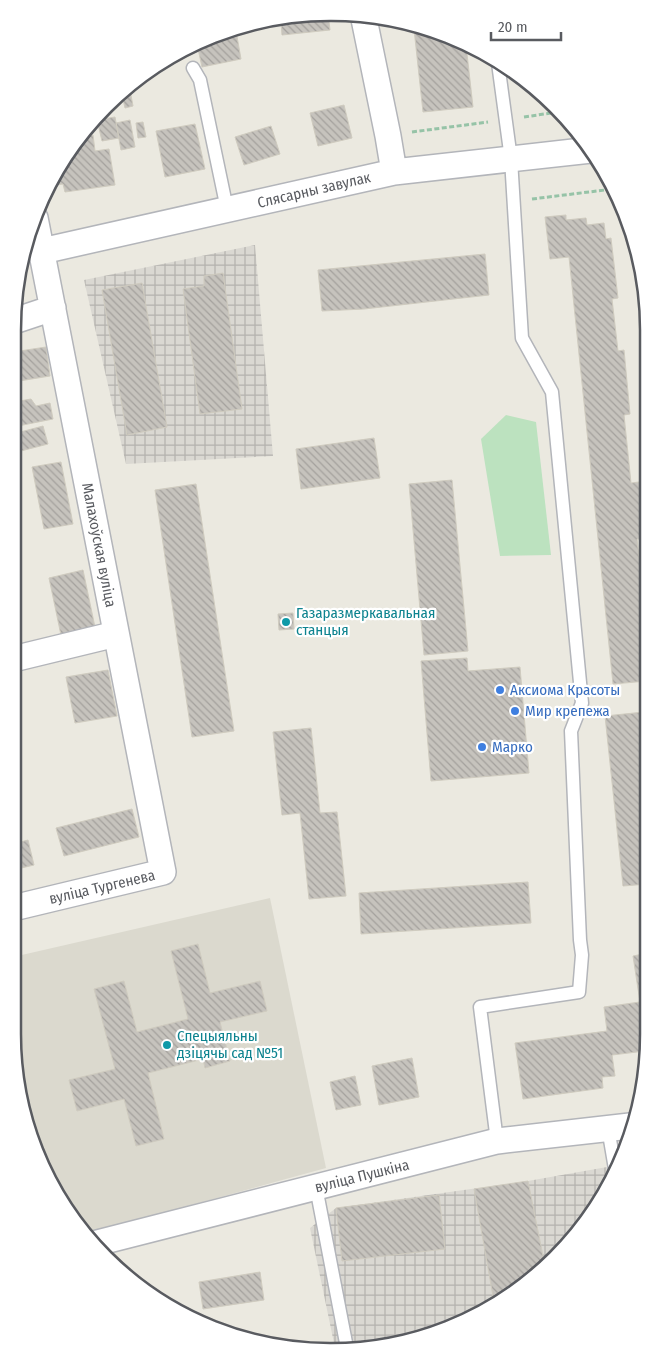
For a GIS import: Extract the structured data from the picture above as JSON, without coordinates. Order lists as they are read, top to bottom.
{
  "streets": {
    "street": [
      "Слясарны завулак",
      "Малахоўская вуліца",
      "вуліца Тургенева",
      "вуліца Пушкіна"
    ]
  },
  "crossings": [
    ["Слясарны завулак", "Малахоўская вуліца"],
    ["Малахоўская вуліца", "вуліца Тургенева"]
  ],
  "places": [
    "Газаразмеркавальная станцыя",
    "Аксиома Красоты",
    "Мир крепежа",
    "Марко",
    "Спецыяльны дзіцячы сад №51"
  ],
  "scale_bar": "20 m"
}
